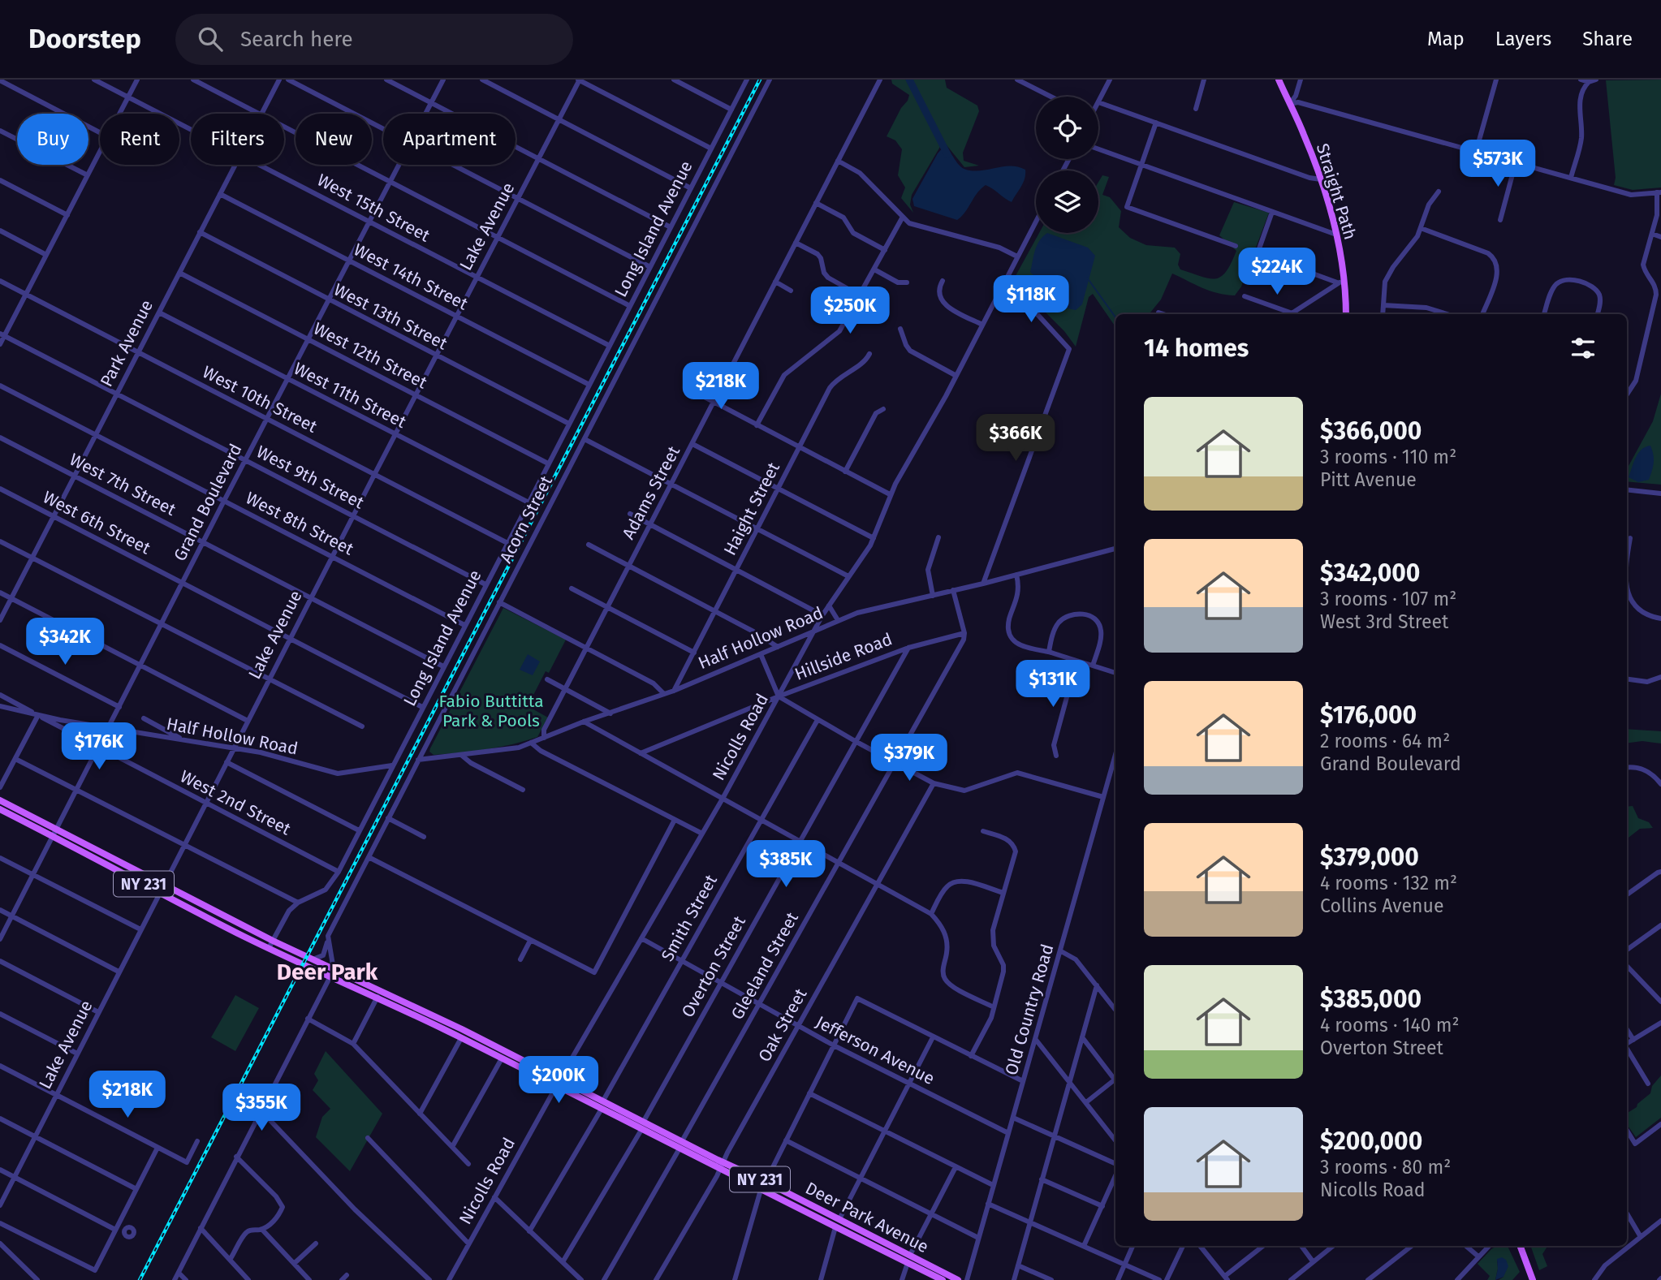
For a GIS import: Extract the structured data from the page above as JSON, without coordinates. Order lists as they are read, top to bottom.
{
  "streets": {
    "main road": ["Straight Path", "NY 231", "Deer Park Avenue"],
    "street": [
      "West 15th Street",
      "Lake Avenue",
      "Long Island Avenue",
      "West 14th Street",
      "West 13th Street",
      "Park Avenue",
      "West 12th Street",
      "West 11th Street",
      "West 10th Street",
      "West 9th Street",
      "West 7th Street",
      "Adams Street",
      "Grand Boulevard",
      "Haight Street",
      "Acorn Street",
      "West 6th Street",
      "West 8th Street",
      "Half Hollow Road",
      "Hillside Road",
      "Nicolls Road",
      "West 2nd Street",
      "Smith Street",
      "Gleeland Street",
      "Overton Street",
      "Old Country Road",
      "Oak Street",
      "Jefferson Avenue"
    ]
  },
  "crossings": [
    ["West 15th Street", "Lake Avenue"],
    ["West 15th Street", "Long Island Avenue"],
    ["West 15th Street", "Grand Boulevard"],
    ["Lake Avenue", "West 14th Street"],
    ["Lake Avenue", "West 13th Street"],
    ["Lake Avenue", "West 12th Street"],
    ["Lake Avenue", "West 11th Street"],
    ["Lake Avenue", "West 10th Street"],
    ["Lake Avenue", "West 9th Street"],
    ["Lake Avenue", "West 7th Street"],
    ["Lake Avenue", "West 6th Street"],
    ["Lake Avenue", "West 8th Street"],
    ["Lake Avenue", "Half Hollow Road"],
    ["Lake Avenue", "West 2nd Street"],
    ["Lake Avenue", "Deer Park Avenue"],
    ["Long Island Avenue", "West 14th Street"],
    ["Long Island Avenue", "West 13th Street"],
    ["Long Island Avenue", "West 12th Street"],
    ["Long Island Avenue", "West 11th Street"],
    ["Long Island Avenue", "West 10th Street"],
    ["Long Island Avenue", "West 9th Street"],
    ["Long Island Avenue", "West 7th Street"],
    ["Long Island Avenue", "West 6th Street"],
    ["Long Island Avenue", "West 8th Street"],
    ["Long Island Avenue", "Half Hollow Road"],
    ["Long Island Avenue", "West 2nd Street"],
    ["Long Island Avenue", "Deer Park Avenue"],
    ["West 14th Street", "Park Avenue"],
    ["West 14th Street", "Grand Boulevard"],
    ["West 13th Street", "Park Avenue"],
    ["West 13th Street", "Grand Boulevard"],
    ["Park Avenue", "West 12th Street"],
    ["Park Avenue", "West 11th Street"],
    ["Park Avenue", "West 10th Street"],
    ["Park Avenue", "West 9th Street"],
    ["Park Avenue", "West 7th Street"],
    ["Park Avenue", "West 6th Street"],
    ["Park Avenue", "West 8th Street"],
    ["West 12th Street", "Grand Boulevard"],
    ["West 11th Street", "Grand Boulevard"],
    ["West 10th Street", "Grand Boulevard"],
    ["West 9th Street", "Grand Boulevard"],
    ["West 7th Street", "Grand Boulevard"],
    ["Adams Street", "Half Hollow Road"],
    ["Grand Boulevard", "West 6th Street"],
    ["Grand Boulevard", "West 8th Street"],
    ["Grand Boulevard", "Half Hollow Road"],
    ["Grand Boulevard", "West 2nd Street"],
    ["Grand Boulevard", "Deer Park Avenue"],
    ["Haight Street", "Half Hollow Road"],
    ["Acorn Street", "Half Hollow Road"],
    ["Acorn Street", "Deer Park Avenue"],
    ["Half Hollow Road", "Nicolls Road"],
    ["Half Hollow Road", "West 2nd Street"],
    ["Hillside Road", "Nicolls Road"],
    ["Hillside Road", "Gleeland Street"],
    ["Hillside Road", "Overton Street"],
    ["Nicolls Road", "Jefferson Avenue"],
    ["Nicolls Road", "Deer Park Avenue"],
    ["Smith Street", "Jefferson Avenue"],
    ["Smith Street", "Deer Park Avenue"],
    ["Gleeland Street", "Jefferson Avenue"],
    ["Gleeland Street", "Deer Park Avenue"],
    ["Overton Street", "Jefferson Avenue"],
    ["Overton Street", "Deer Park Avenue"],
    ["Old Country Road", "Jefferson Avenue"],
    ["Oak Street", "Jefferson Avenue"],
    ["Oak Street", "Deer Park Avenue"]
  ],
  "districts": ["Deer Park"],
  "parks": ["Fabio Buttitta Park & Pools"],
  "page": {
    "header": "Doorstep",
    "search": "Search here",
    "nav": ["Map", "Layers", "Share"],
    "chip": [
      "Buy",
      "Rent",
      "Filters",
      "New",
      "Apartment"
    ],
    "price": [
      "$573K",
      "$224K",
      "$118K",
      "$250K",
      "$218K",
      "$366K",
      "$342K",
      "$131K",
      "$176K",
      "$379K",
      "$385K",
      "$200K",
      "$218K",
      "$355K"
    ],
    "heading": "14 homes",
    "list": [
      {
        "name": "$366,000",
        "note": "3 rooms · 110 m² · Pitt Avenue"
      },
      {
        "name": "$342,000",
        "note": "3 rooms · 107 m² · West 3rd Street"
      },
      {
        "name": "$176,000",
        "note": "2 rooms · 64 m² · Grand Boulevard"
      },
      {
        "name": "$379,000",
        "note": "4 rooms · 132 m² · Collins Avenue"
      },
      {
        "name": "$385,000",
        "note": "4 rooms · 140 m² · Overton Street"
      },
      {
        "name": "$200,000",
        "note": "3 rooms · 80 m² · Nicolls Road"
      }
    ]
  }
}
